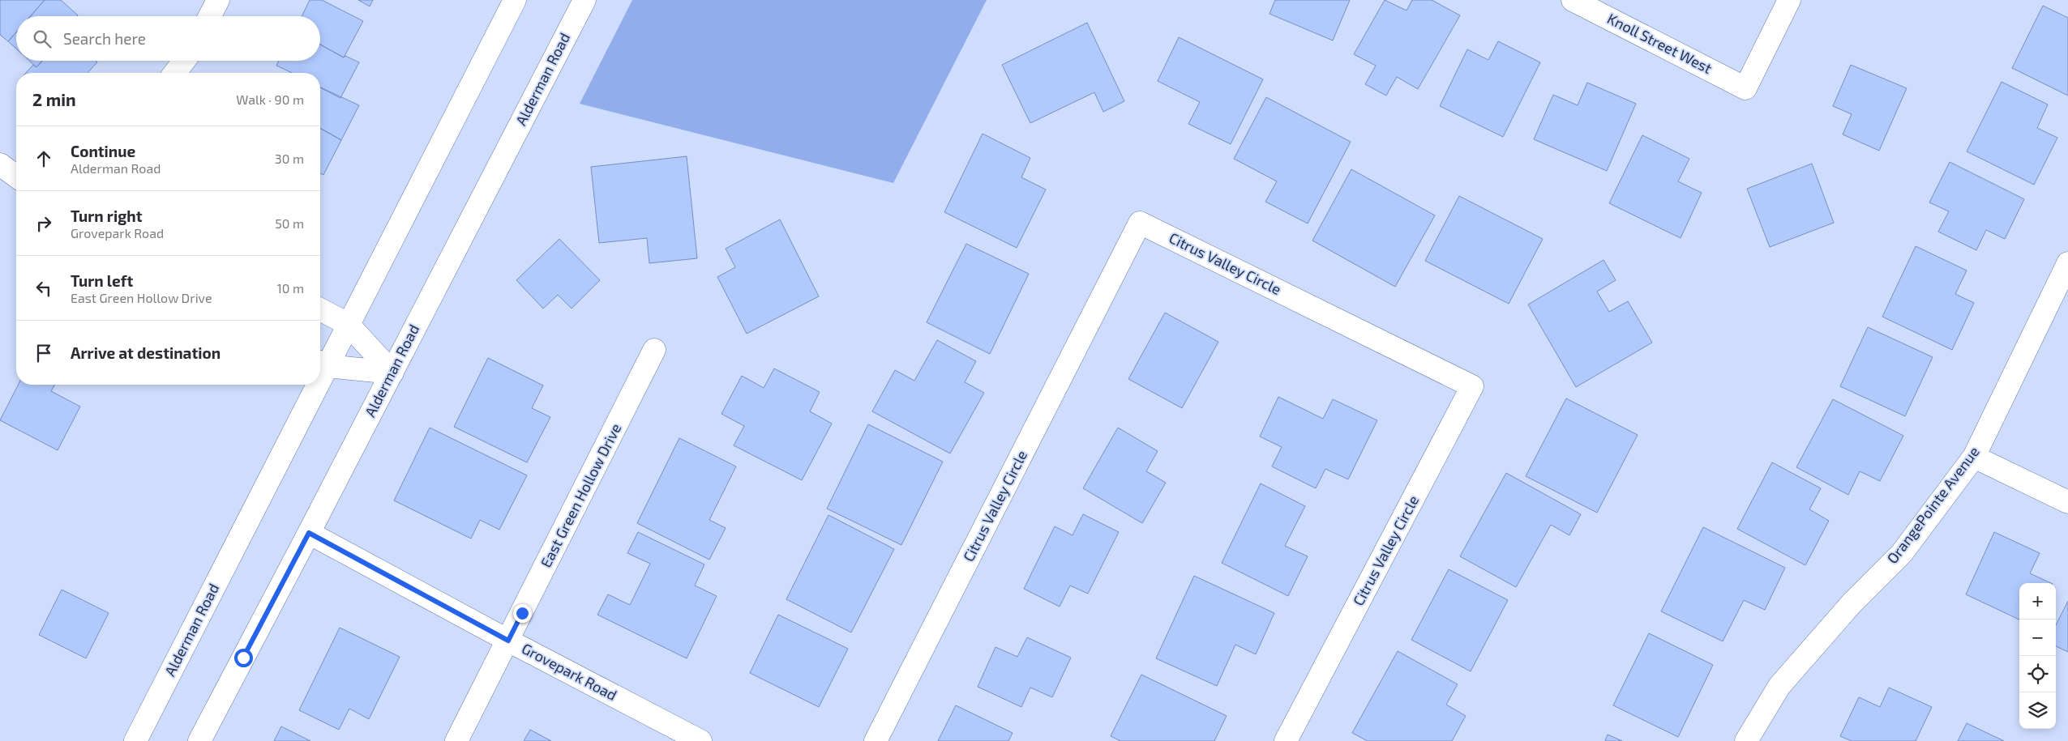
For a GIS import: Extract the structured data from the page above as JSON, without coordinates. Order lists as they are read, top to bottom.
{
  "streets": {
    "street": [
      "Knoll Street West",
      "Alderman Road",
      "Citrus Valley Circle",
      "East Green Hollow Drive",
      "OrangePointe Avenue",
      "Grovepark Road"
    ]
  },
  "crossings": [
    ["Alderman Road", "Grovepark Road"],
    ["East Green Hollow Drive", "Grovepark Road"]
  ],
  "page": {
    "search": "Search here",
    "heading": ["2 min", "Walk · 90 m"],
    "list": [
      ["Continue", "Alderman Road", "30 m"],
      ["Turn right", "Grovepark Road", "50 m"],
      ["Turn left", "East Green Hollow Drive", "10 m"],
      "Arrive at destination"
    ],
    "map_buttons": ["+", "−"]
  }
}
